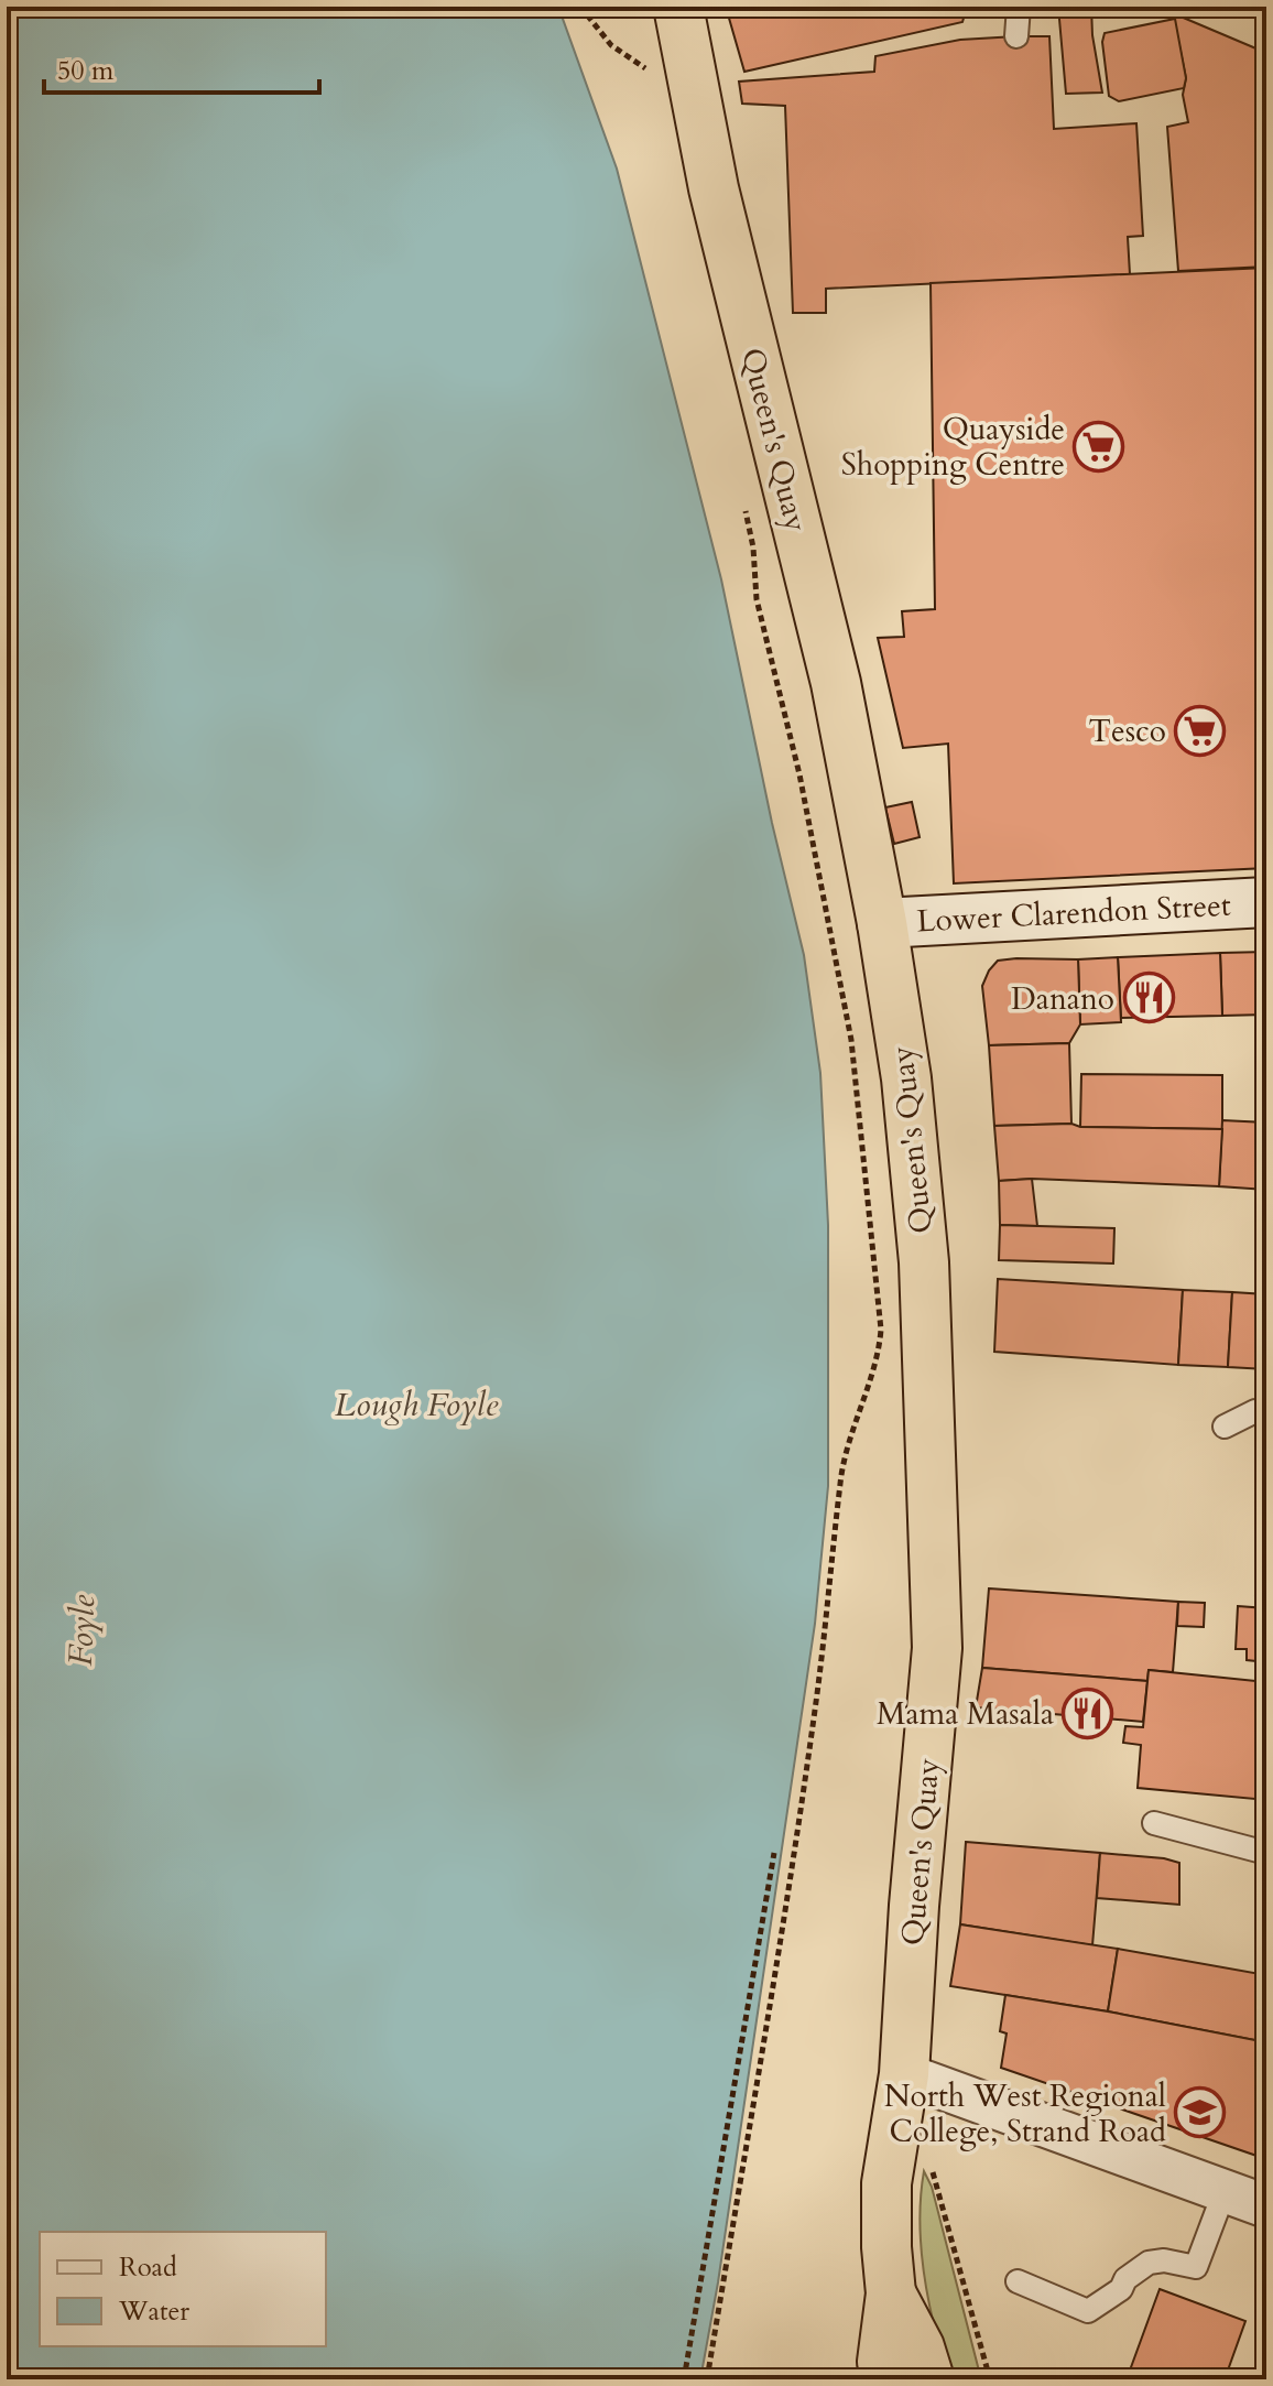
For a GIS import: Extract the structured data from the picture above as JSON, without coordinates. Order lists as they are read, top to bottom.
{
  "streets": {
    "highway": ["Queen's Quay"],
    "main road": ["Lower Clarendon Street"]
  },
  "crossings": [
    ["Queen's Quay", "Lower Clarendon Street"]
  ],
  "water": ["Lough Foyle", "Foyle"],
  "places": {
    "supermarket": ["Quayside Shopping Centre", "Tesco"],
    "restaurant": ["Danano", "Mama Masala"],
    "school or university": ["North West Regional College, Strand Road"]
  },
  "legend": ["Road", "Water"],
  "scale_bar": "50 m"
}
